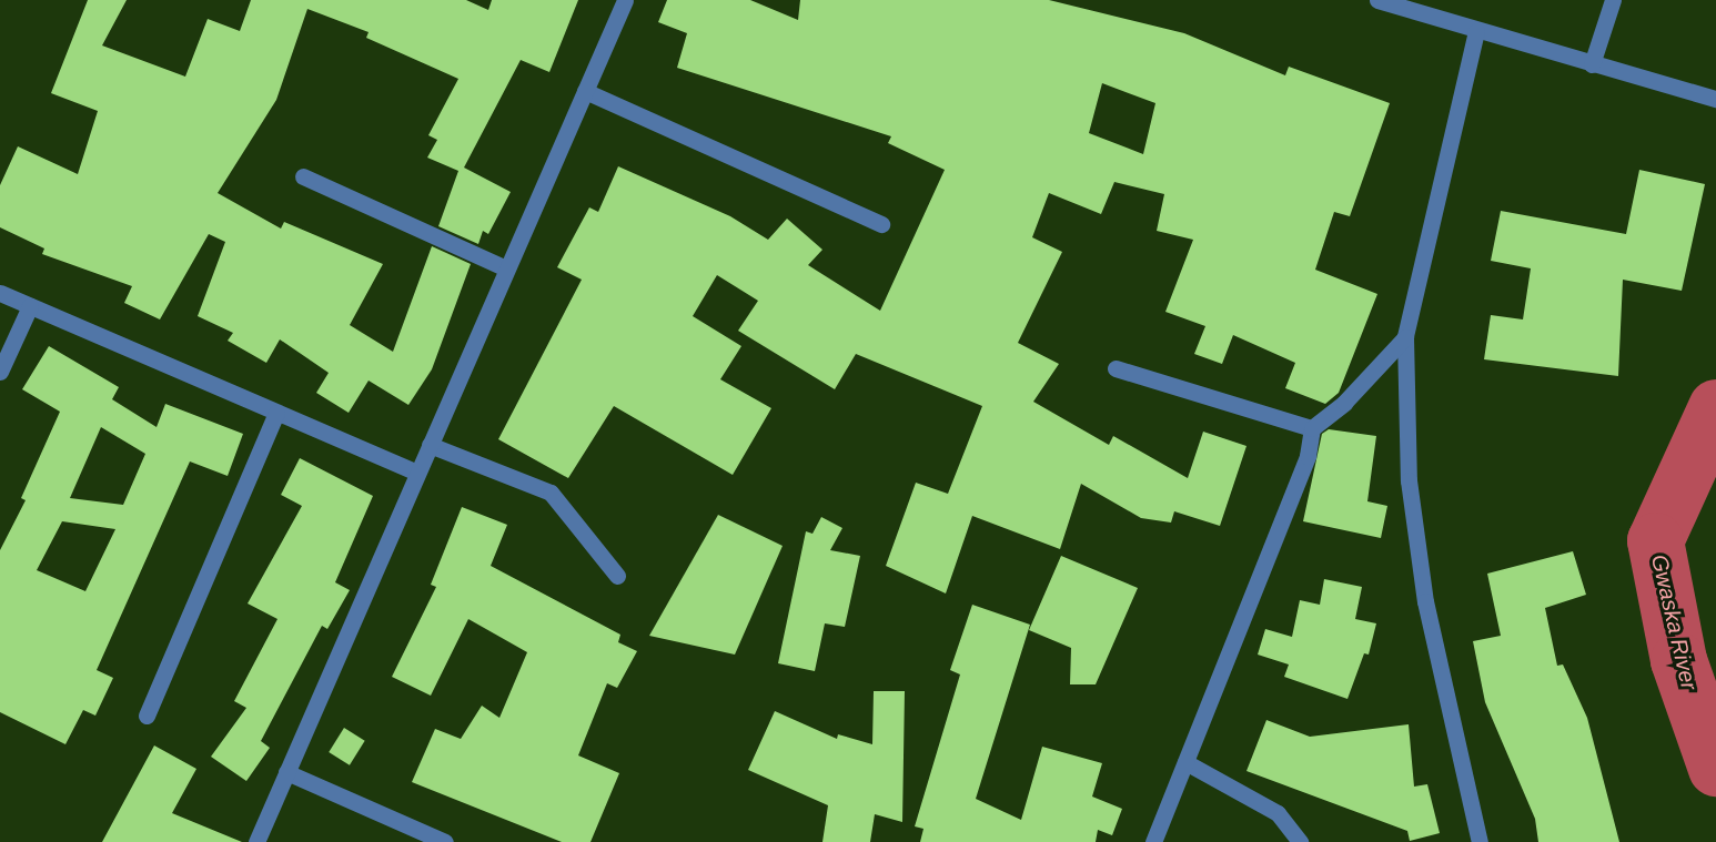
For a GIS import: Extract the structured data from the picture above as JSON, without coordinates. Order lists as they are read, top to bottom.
{
  "water": ["Gwaska River"]
}
